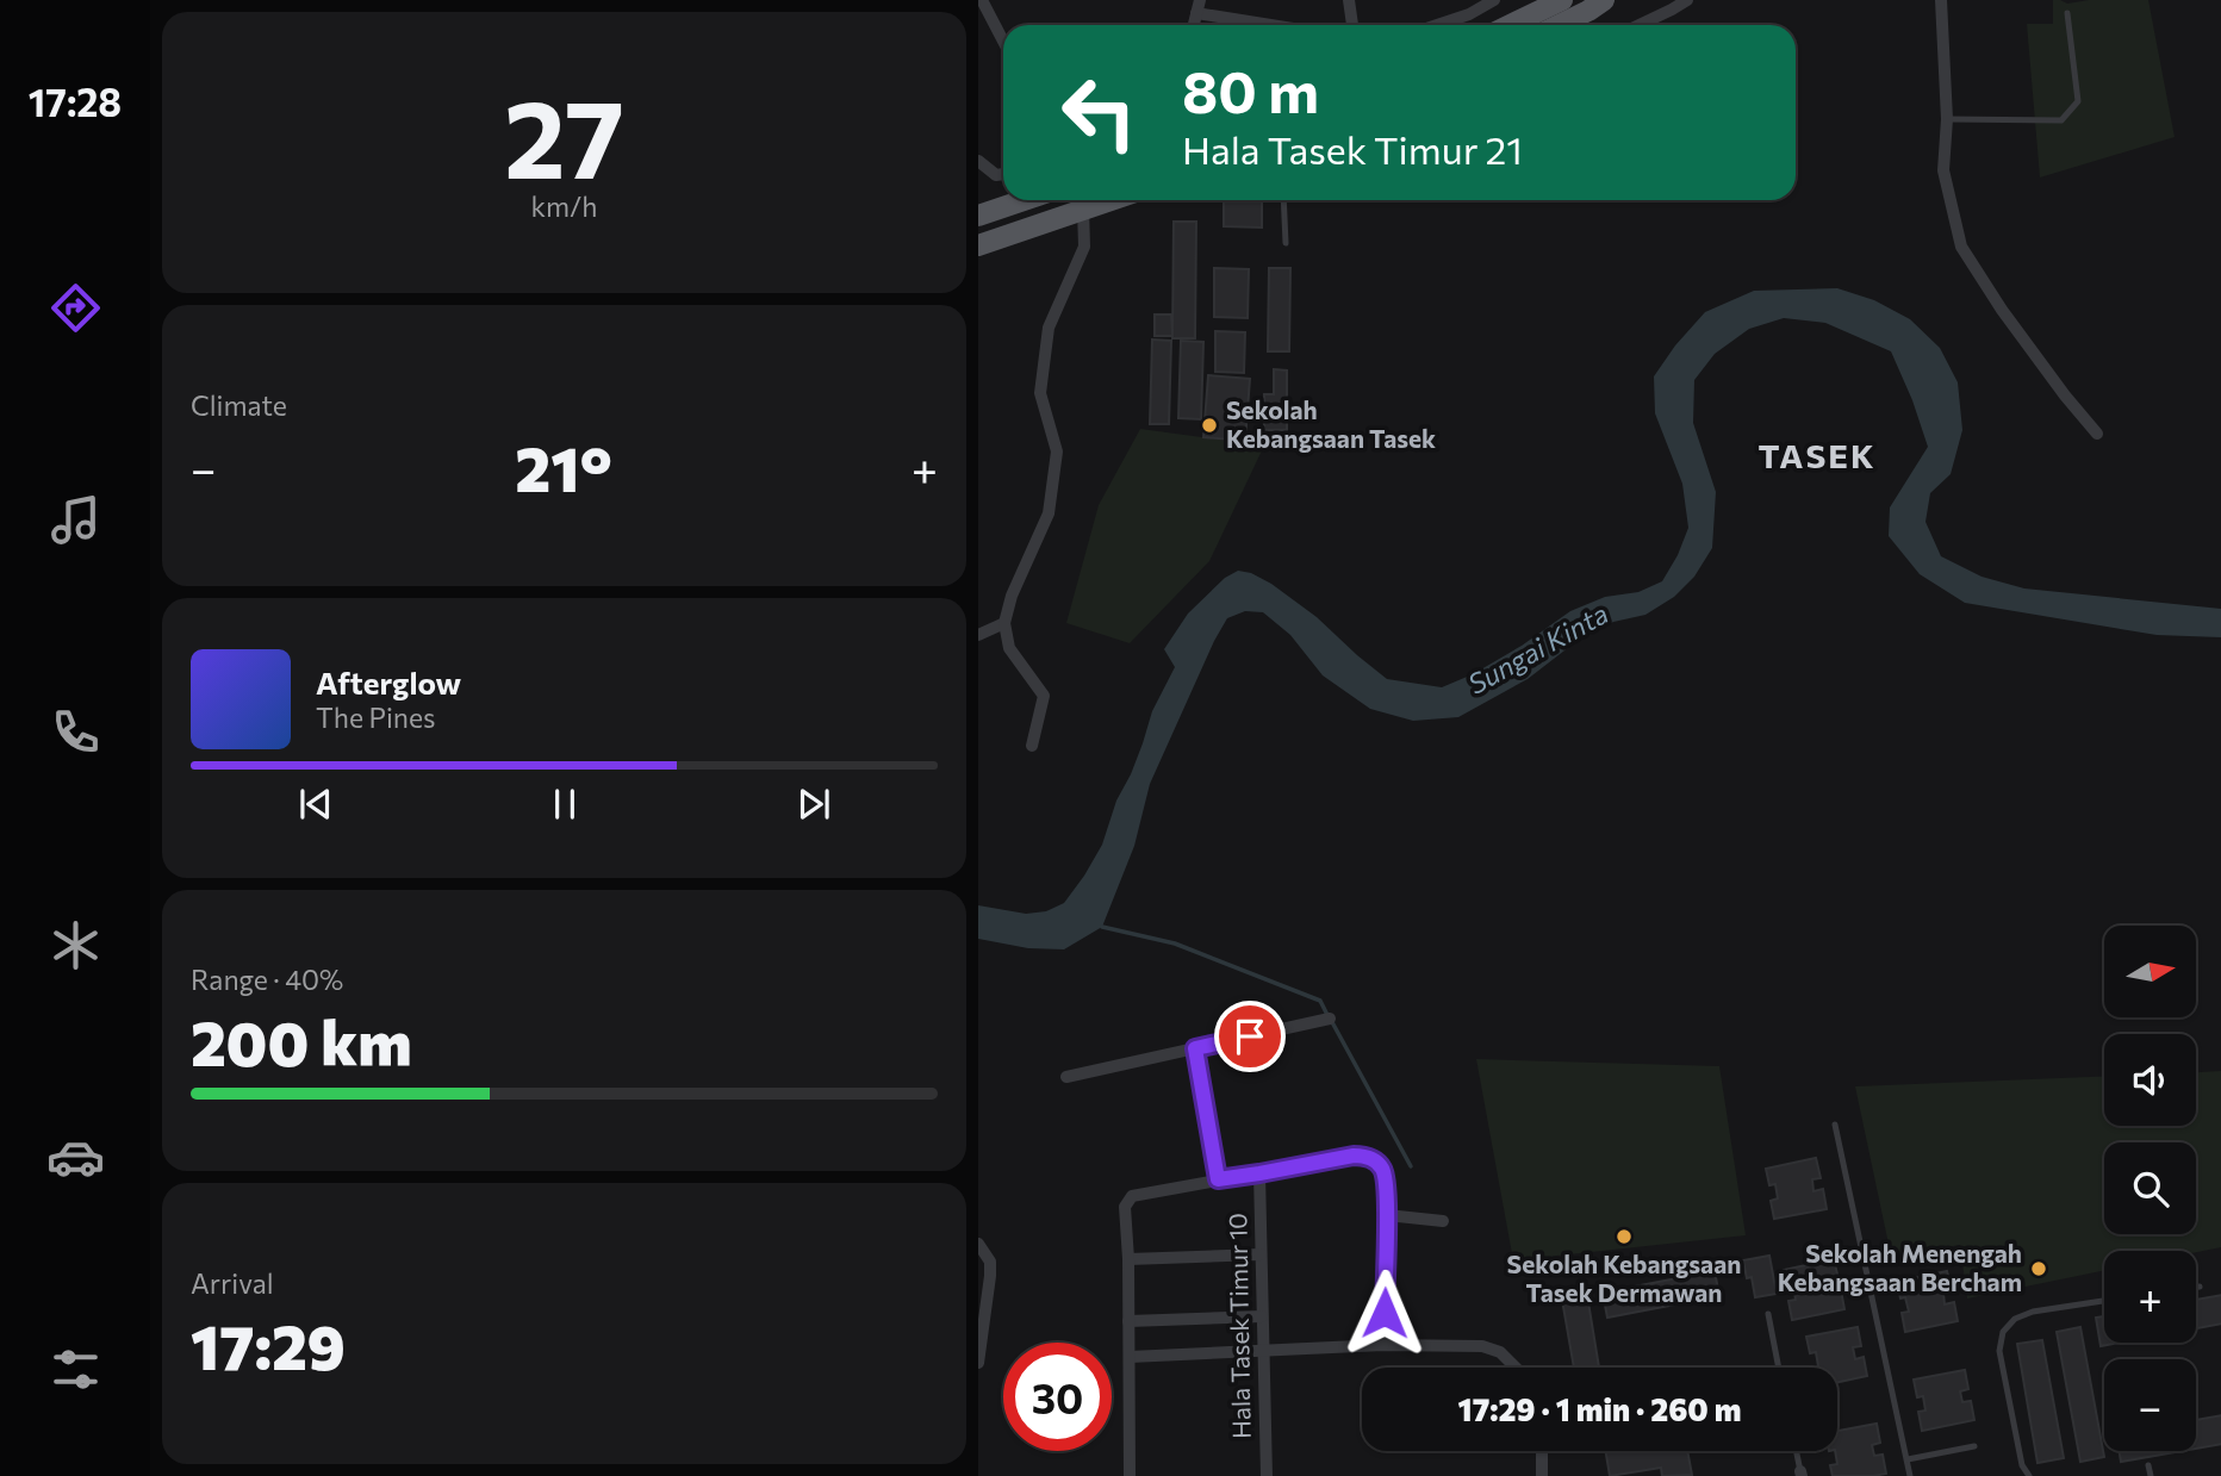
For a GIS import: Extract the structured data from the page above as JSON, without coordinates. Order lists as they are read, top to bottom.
{
  "streets": {
    "street": ["Hala Tasek Timur 10"]
  },
  "districts": ["TASEK"],
  "water": ["Sungai Kinta"],
  "places": ["Sekolah Kebangsaan Tasek", "Sekolah Kebangsaan Tasek Dermawan", "Sekolah Menengah Kebangsaan Bercham"],
  "north": "right",
  "page": {
    "tabs": "17:28",
    "tile": [
      ["27", "km/h"],
      "Climate",
      ["Range · 40%", "200 km"],
      ["Arrival", "17:29"]
    ],
    "turn": ["80 m", "Hala Tasek Timur 21"],
    "heat": ["−", "21°", "+"],
    "song": ["Afterglow", "The Pines"],
    "map_buttons": ["+", "−"],
    "limit": "30",
    "trip": "17:29 · 1 min · 260 m"
  }
}
